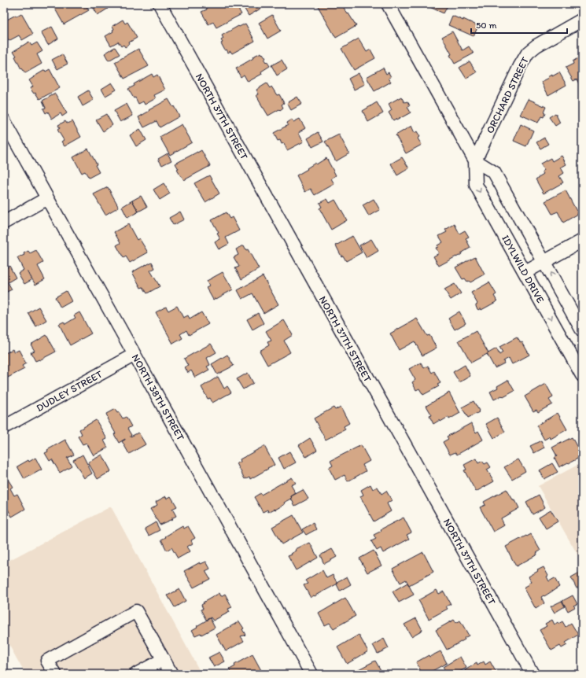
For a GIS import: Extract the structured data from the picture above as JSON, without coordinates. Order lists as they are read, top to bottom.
{
  "streets": {
    "street": [
      "ORCHARD STREET",
      "NORTH 37TH STREET",
      "IDYLWILD DRIVE",
      "DUDLEY STREET",
      "NORTH 38TH STREET"
    ]
  },
  "crossings": [
    ["ORCHARD STREET", "IDYLWILD DRIVE"],
    ["DUDLEY STREET", "NORTH 38TH STREET"]
  ],
  "scale_bar": "50 m"
}
